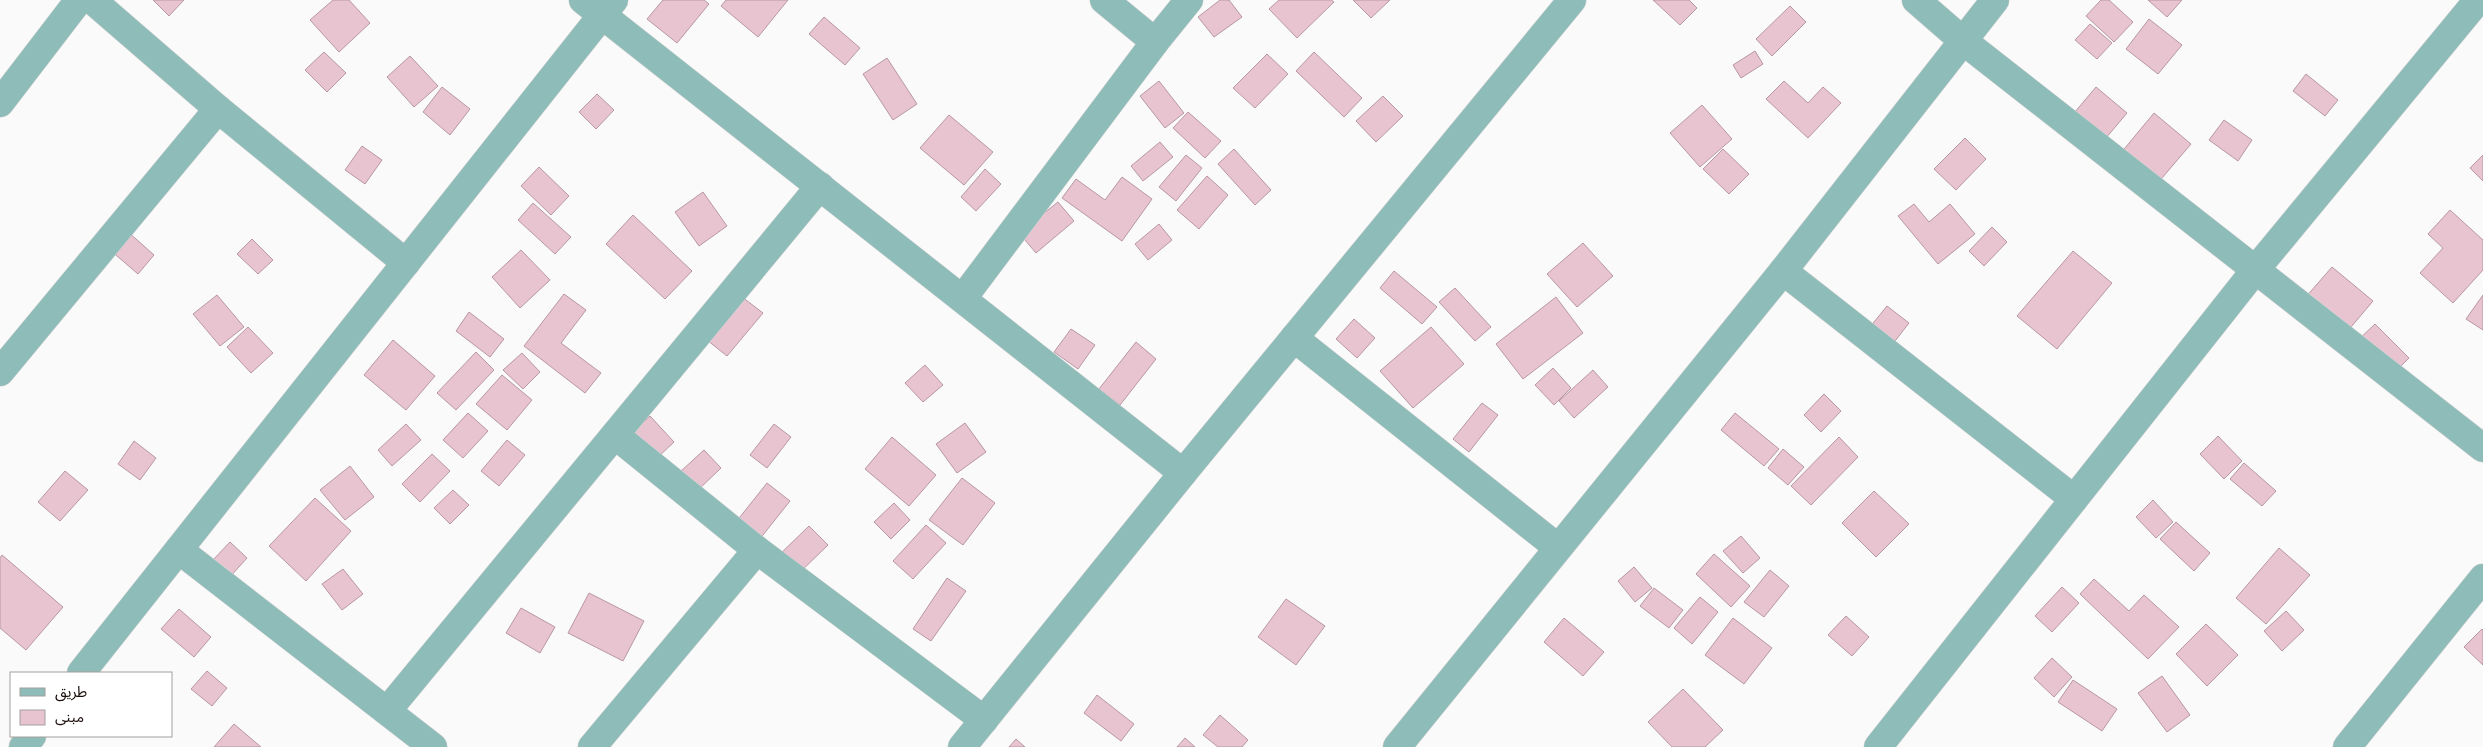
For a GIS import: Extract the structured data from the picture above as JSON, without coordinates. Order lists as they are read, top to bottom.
{
  "legend": ["طريق", "مبنى"]
}
